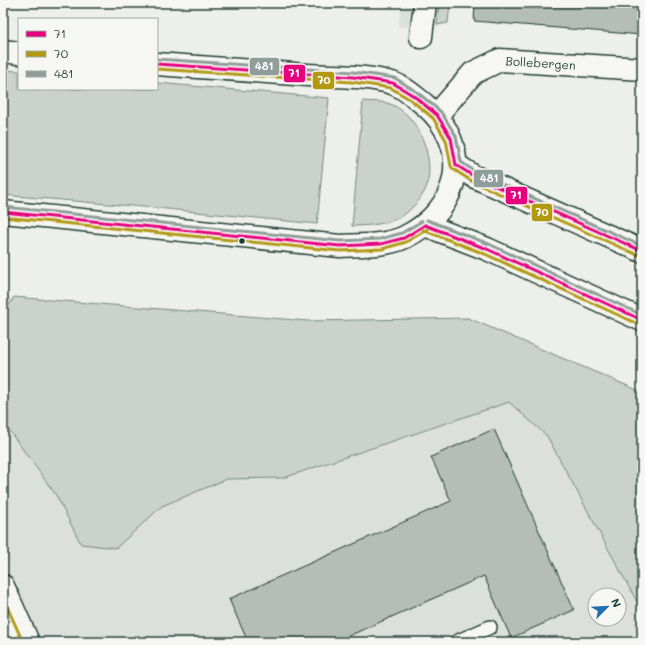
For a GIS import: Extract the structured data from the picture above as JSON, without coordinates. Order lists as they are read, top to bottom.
{
  "streets": {
    "main road": ["Bollebergen"]
  },
  "lines": ["transit line 481", "transit line 71", "transit line 70"],
  "legend": ["71", "70", "481"],
  "north": "top right"
}
